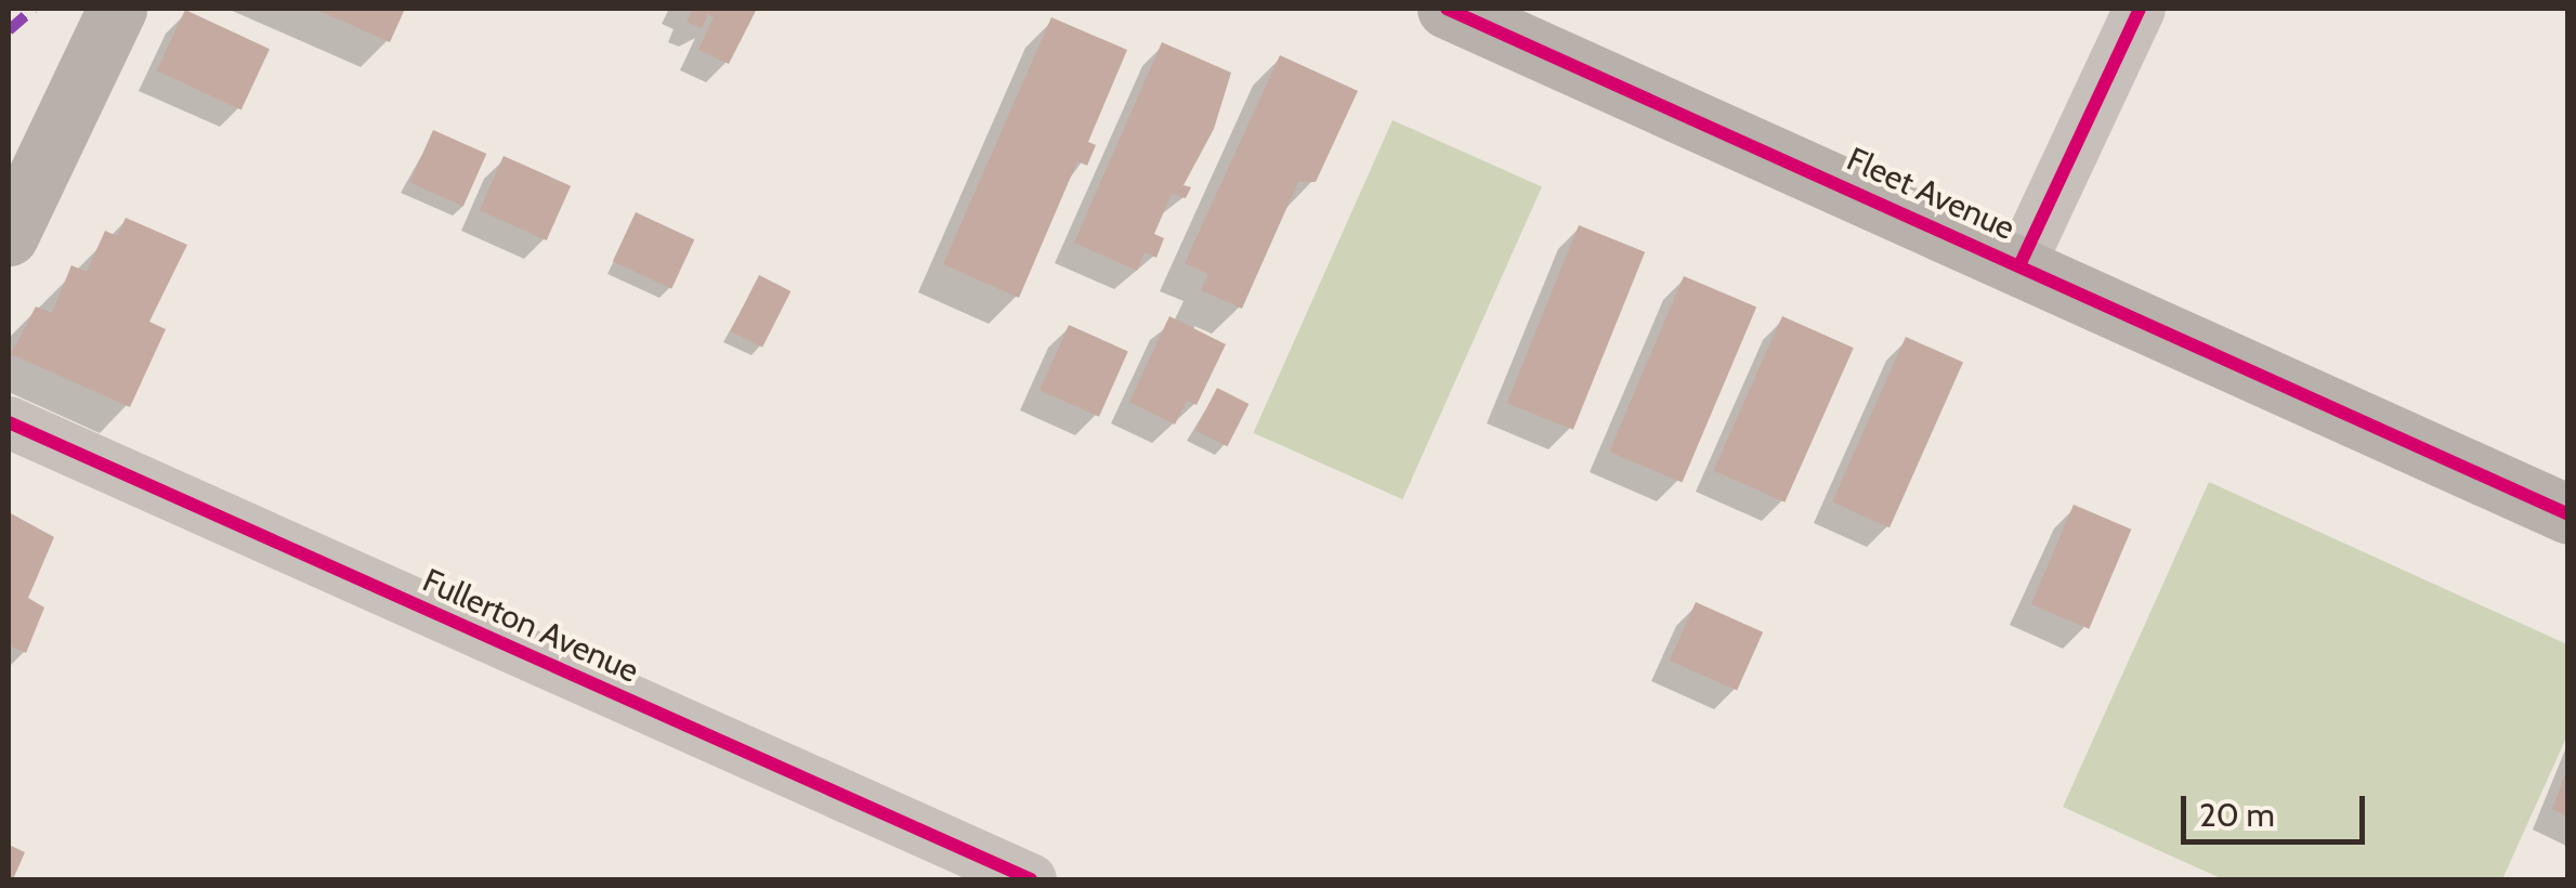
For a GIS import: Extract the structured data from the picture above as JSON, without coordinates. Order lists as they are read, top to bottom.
{
  "streets": {
    "street": ["Fleet Avenue", "Fullerton Avenue"]
  },
  "scale_bar": "20 m"
}
